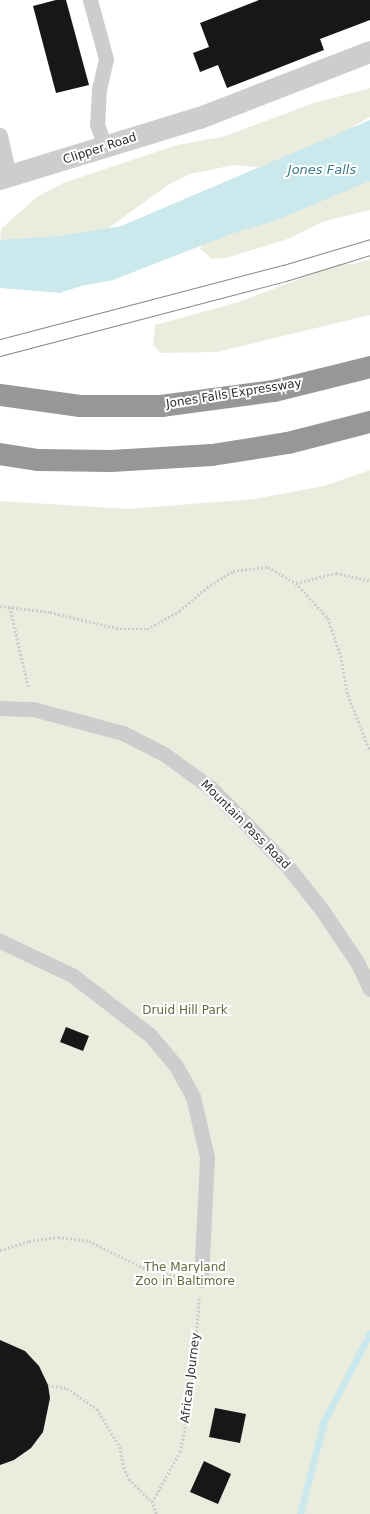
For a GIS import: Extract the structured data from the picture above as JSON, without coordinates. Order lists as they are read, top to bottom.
{
  "streets": {
    "highway": ["Jones Falls Expressway"],
    "street": ["Clipper Road"],
    "lane": ["Mountain Pass Road"],
    "path": ["African Journey"]
  },
  "water": ["Jones Falls"],
  "parks": ["Druid Hill Park", "The Maryland Zoo in Baltimore"]
}
